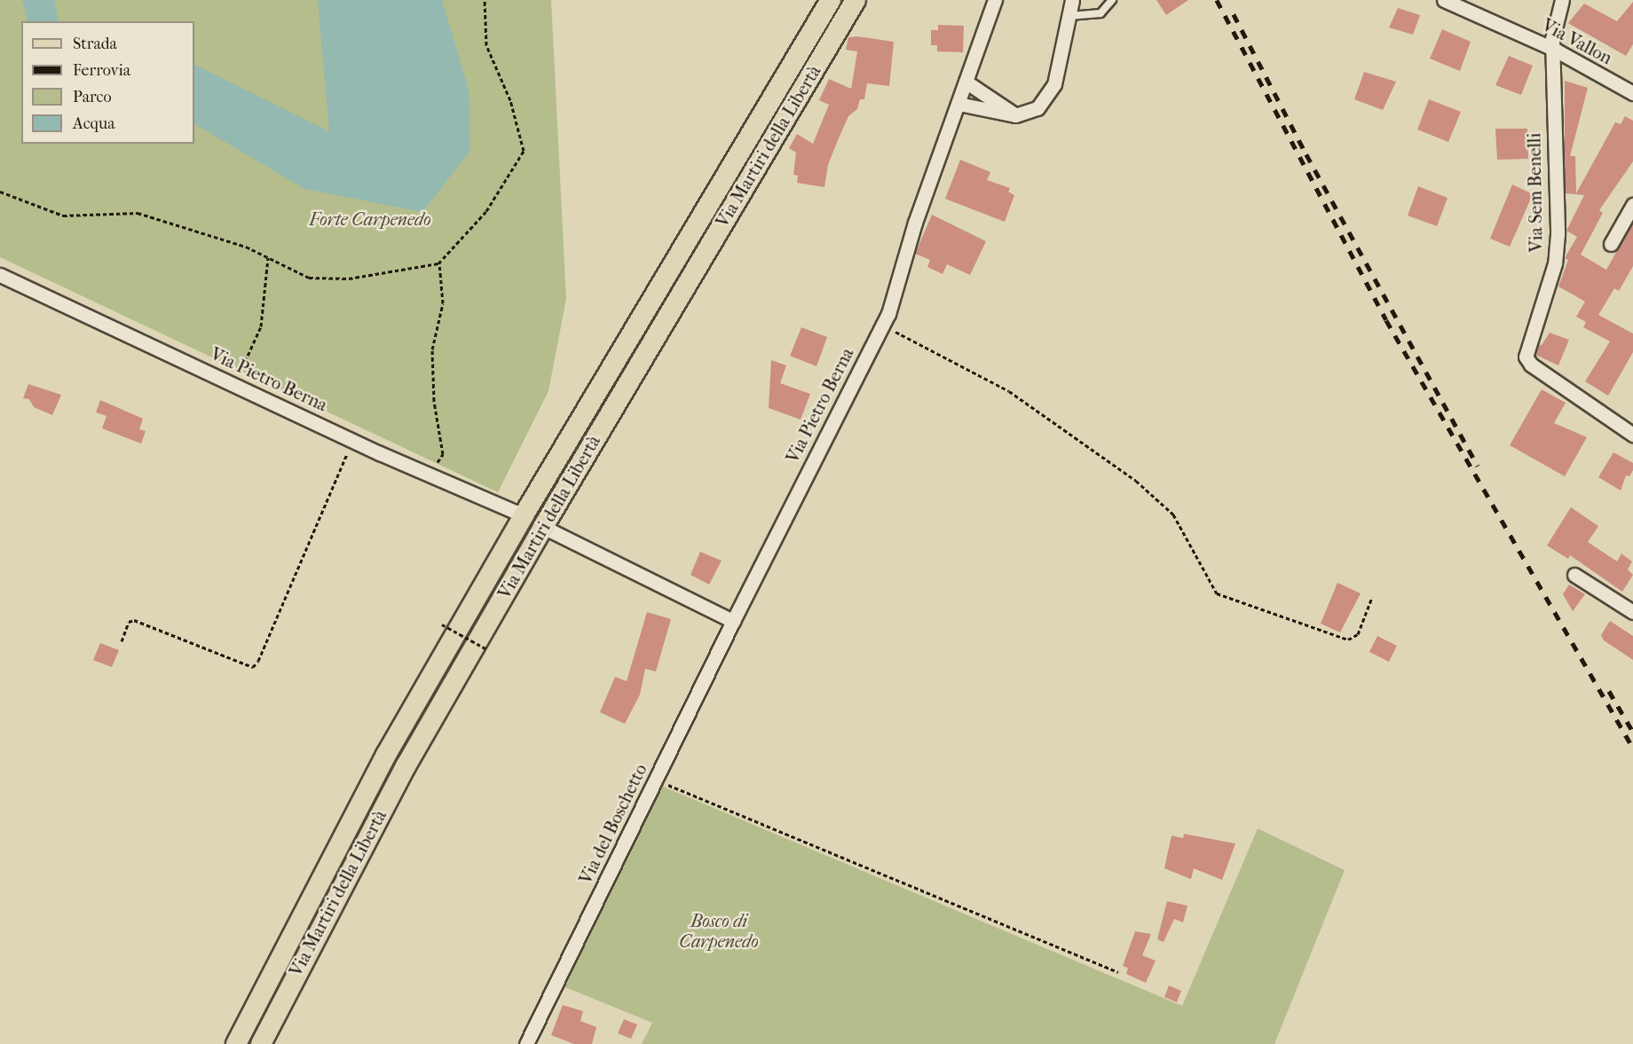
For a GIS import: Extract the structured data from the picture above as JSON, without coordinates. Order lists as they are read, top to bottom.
{
  "streets": {
    "main road": ["Via Martiri della Libertà"],
    "street": [
      "Via Vallon",
      "Via Sem Benelli",
      "Via Pietro Berna",
      "Via del Boschetto"
    ]
  },
  "crossings": [
    ["Via Vallon", "Via Sem Benelli"],
    ["Via Martiri della Libertà", "Via Pietro Berna"],
    ["Via Pietro Berna", "Via del Boschetto"]
  ],
  "parks": ["Forte Carpenedo", "Bosco di Carpenedo"],
  "legend": [
    "Strada",
    "Ferrovia",
    "Parco",
    "Acqua"
  ]
}
